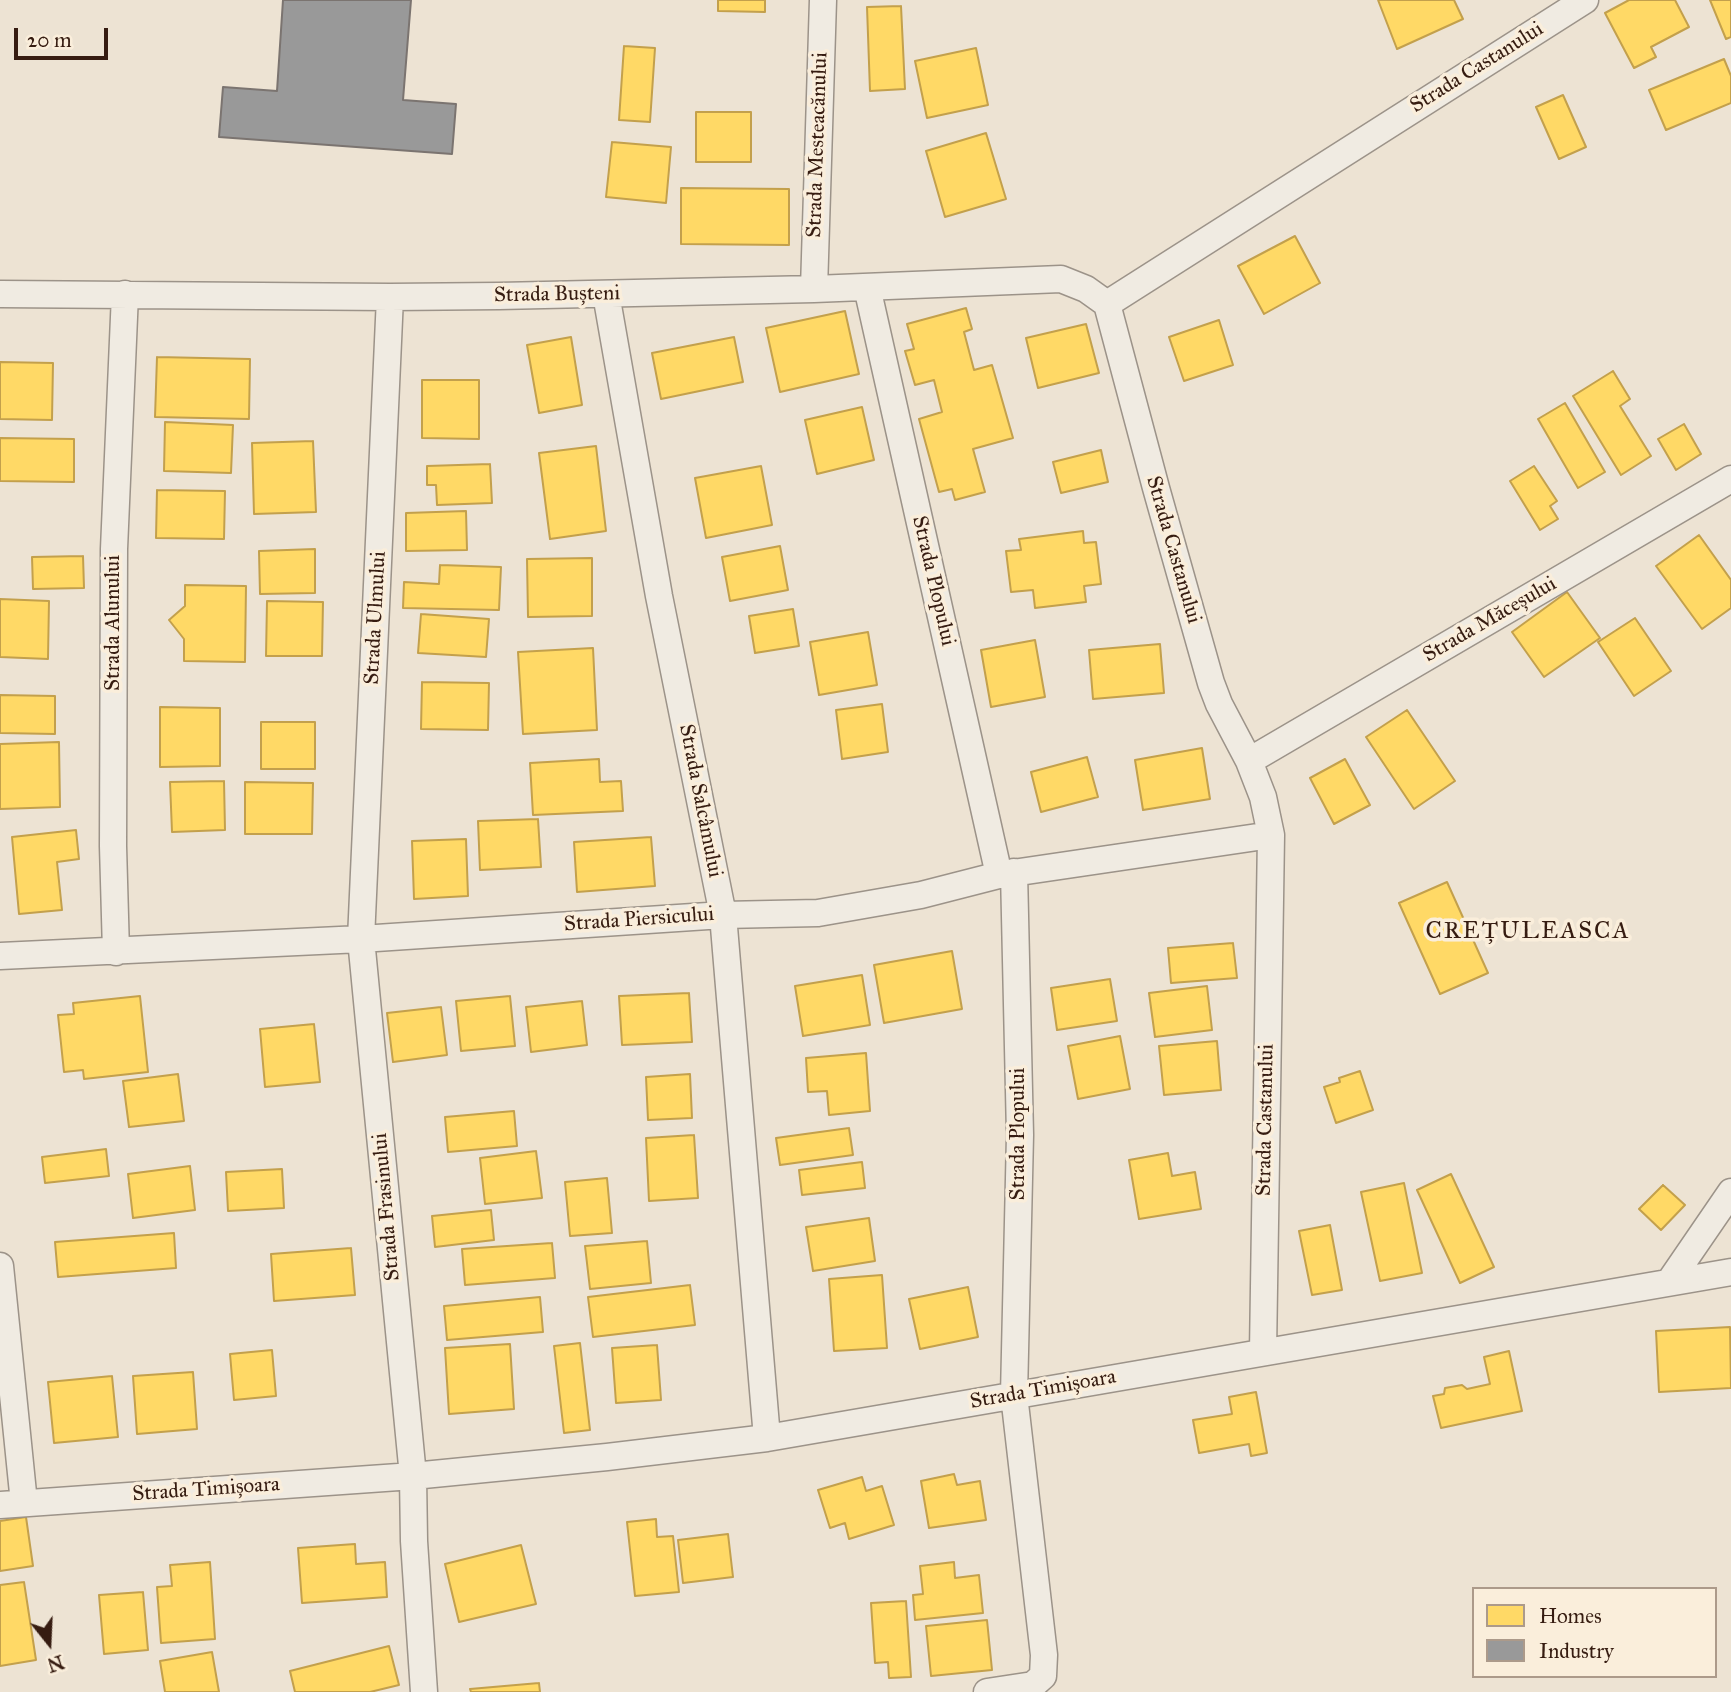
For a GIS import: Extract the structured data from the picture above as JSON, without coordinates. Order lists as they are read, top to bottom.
{
  "streets": {
    "street": [
      "Strada Castanului",
      "Strada Mesteacănului",
      "Strada Bușteni",
      "Strada Plopului",
      "Strada Ulmului",
      "Strada Măceșului",
      "Strada Alunului",
      "Strada Salcâmului",
      "Strada Piersicului",
      "Strada Frasinului",
      "Strada Timișoara"
    ]
  },
  "crossings": [
    ["Strada Castanului", "Strada Bușteni"],
    ["Strada Castanului", "Strada Măceșului"],
    ["Strada Castanului", "Strada Piersicului"],
    ["Strada Castanului", "Strada Timișoara"],
    ["Strada Mesteacănului", "Strada Bușteni"],
    ["Strada Bușteni", "Strada Plopului"],
    ["Strada Bușteni", "Strada Ulmului"],
    ["Strada Bușteni", "Strada Alunului"],
    ["Strada Bușteni", "Strada Salcâmului"],
    ["Strada Plopului", "Strada Piersicului"],
    ["Strada Plopului", "Strada Timișoara"],
    ["Strada Ulmului", "Strada Piersicului"],
    ["Strada Ulmului", "Strada Frasinului"],
    ["Strada Alunului", "Strada Piersicului"],
    ["Strada Salcâmului", "Strada Piersicului"],
    ["Strada Salcâmului", "Strada Timișoara"],
    ["Strada Piersicului", "Strada Frasinului"],
    ["Strada Frasinului", "Strada Timișoara"]
  ],
  "districts": ["CREȚULEASCA"],
  "legend": ["Homes", "Industry"],
  "scale_bar": "20 m",
  "north": "bottom"
}
